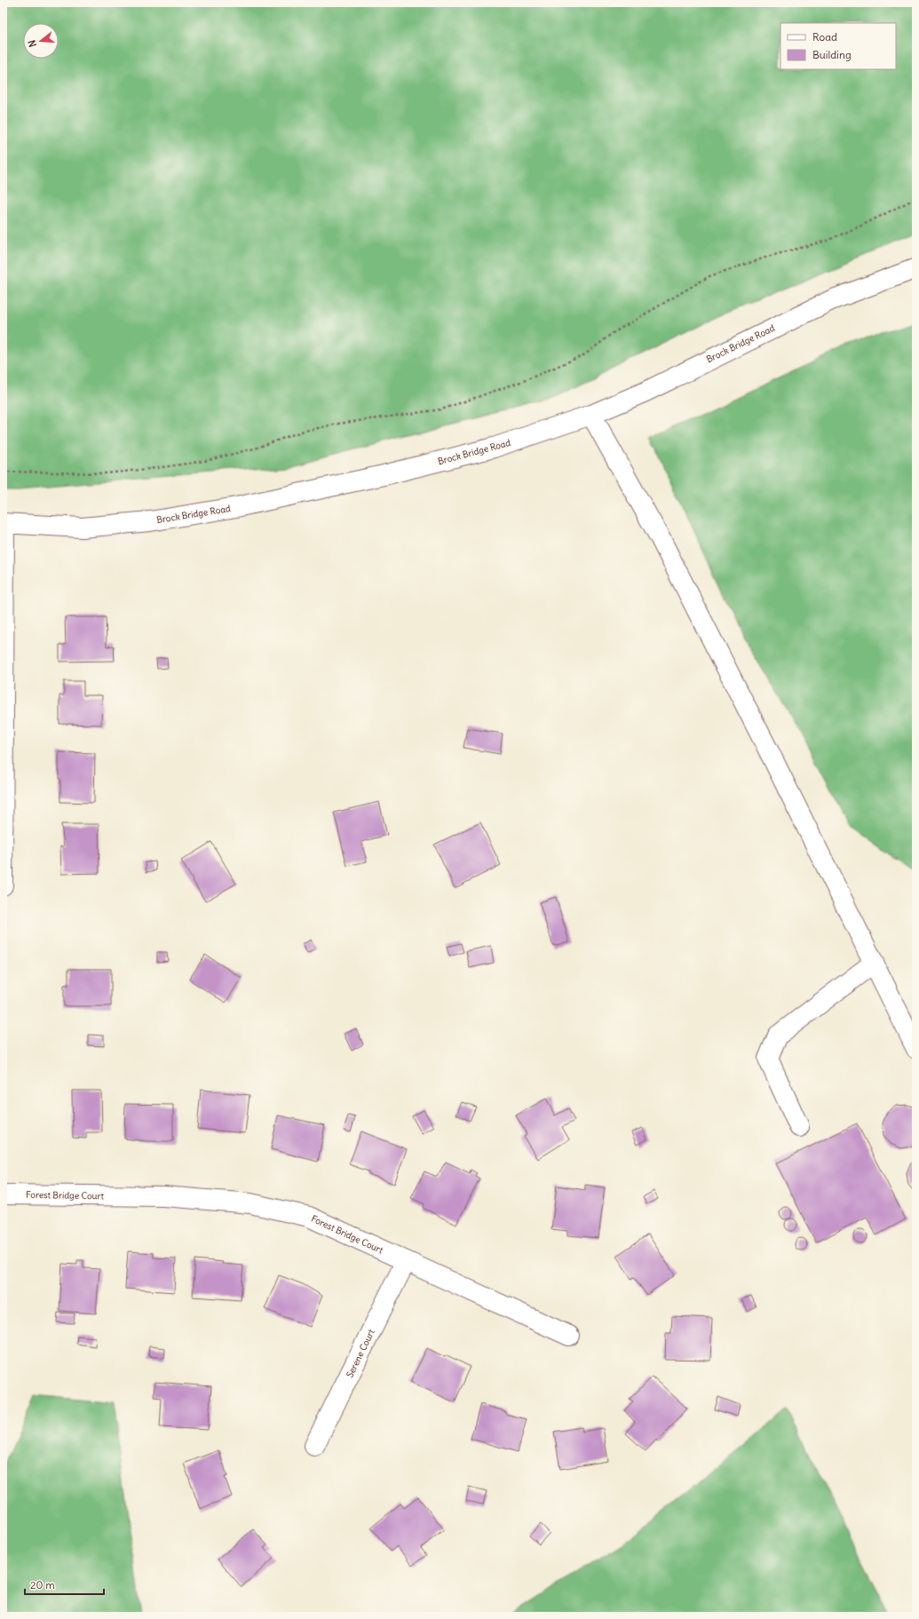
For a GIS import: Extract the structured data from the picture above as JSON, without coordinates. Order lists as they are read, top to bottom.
{
  "streets": {
    "street": ["Brock Bridge Road", "Forest Bridge Court", "Serene Court"]
  },
  "crossings": [
    ["Forest Bridge Court", "Serene Court"]
  ],
  "legend": ["Road", "Building"],
  "scale_bar": "20 m",
  "north": "left"
}
